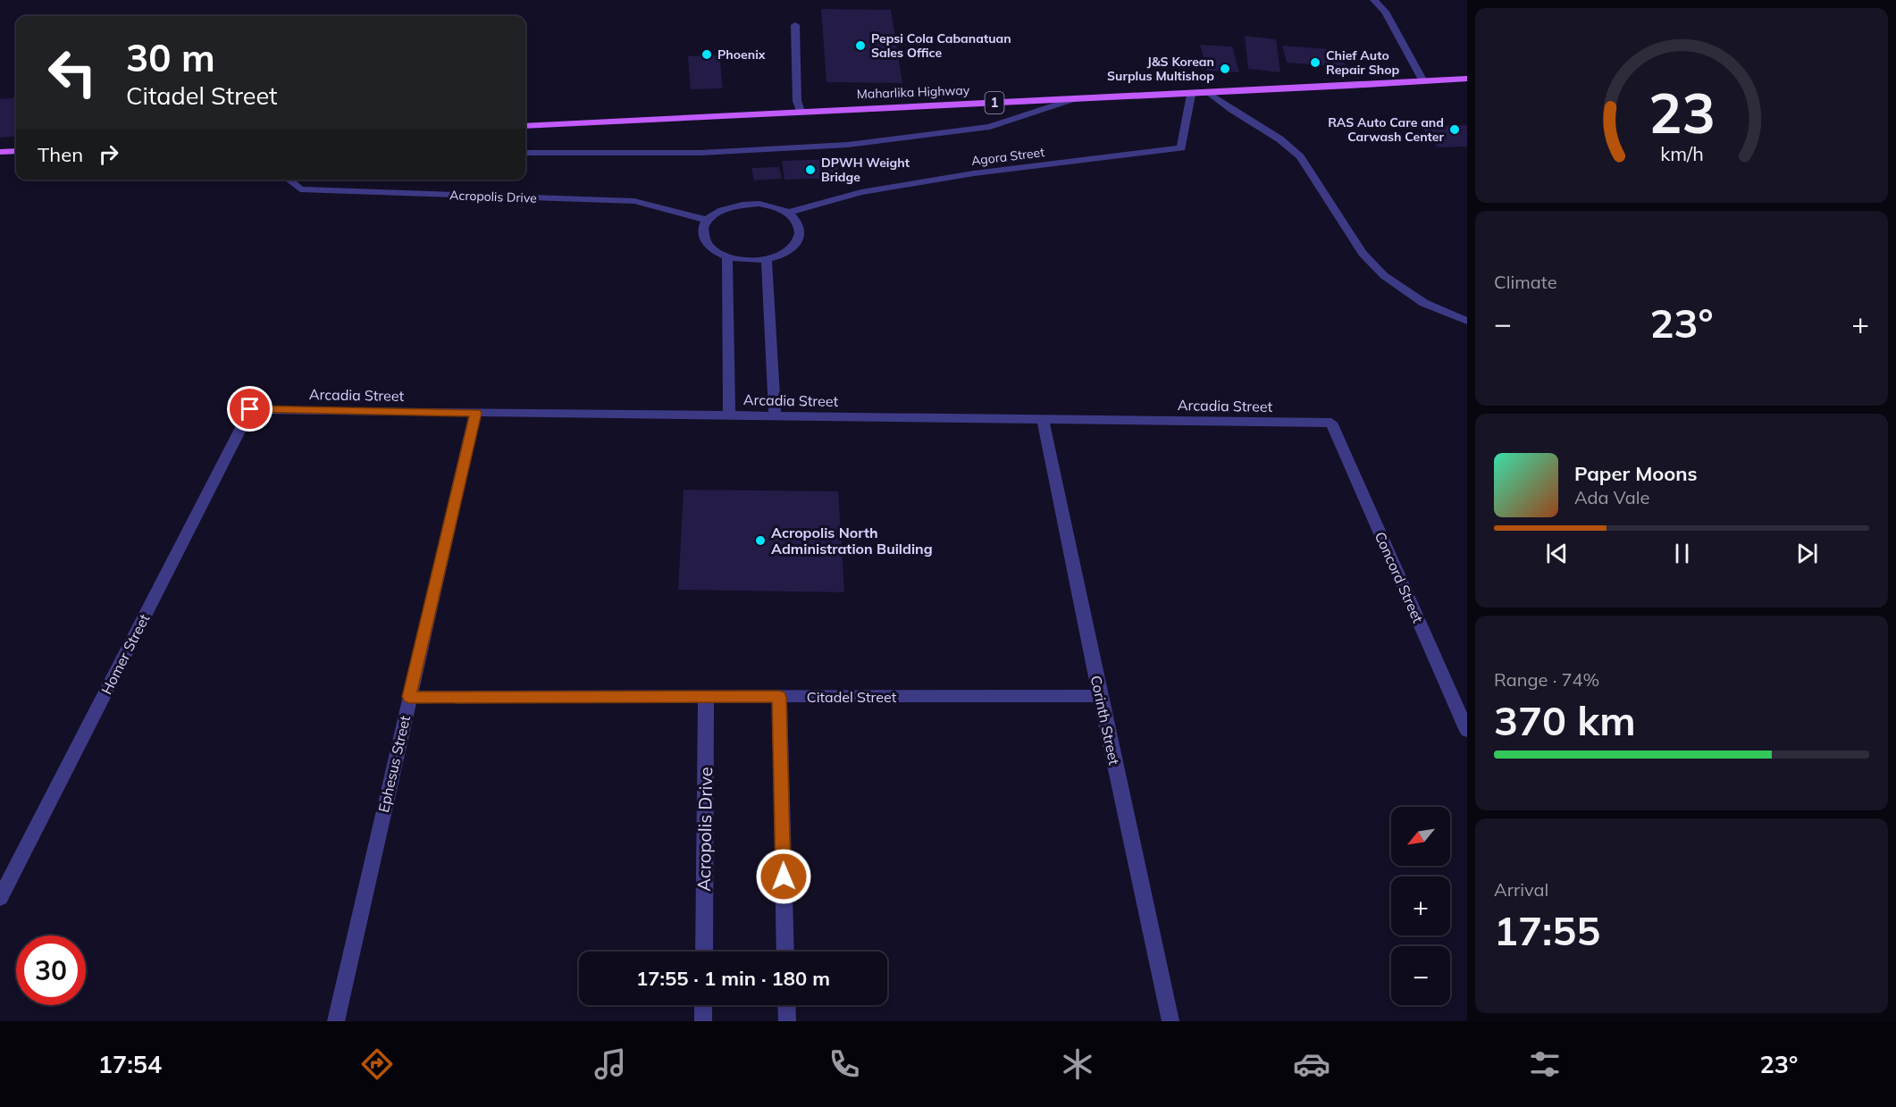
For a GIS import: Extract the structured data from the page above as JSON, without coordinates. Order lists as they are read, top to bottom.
{
  "streets": {
    "main road": ["Maharlika Highway", "1"],
    "street": [
      "Agora Street",
      "Acropolis Drive",
      "Arcadia Street",
      "Concord Street",
      "Homer Street",
      "Citadel Street",
      "Corinth Street",
      "Ephesus Street"
    ]
  },
  "crossings": [
    ["Maharlika Highway", "Agora Street"],
    ["Agora Street", "Acropolis Drive"],
    ["Acropolis Drive", "Citadel Street"],
    ["Arcadia Street", "Concord Street"],
    ["Arcadia Street", "Homer Street"],
    ["Arcadia Street", "Corinth Street"],
    ["Arcadia Street", "Ephesus Street"],
    ["Citadel Street", "Corinth Street"],
    ["Citadel Street", "Ephesus Street"]
  ],
  "places": [
    "Pepsi Cola Cabanatuan Sales Office",
    "Phoenix",
    "Chief Auto Repair Shop",
    "J&S Korean Surplus Multishop",
    "RAS Auto Care and Carwash Center",
    "DPWH Weight Bridge",
    "Acropolis North Administration Building"
  ],
  "north": "bottom left",
  "page": {
    "turn": ["30 m", "Citadel Street"],
    "then": "Then",
    "tile": [
      "Climate",
      ["Range · 74%", "370 km"],
      ["Arrival", "17:55"]
    ],
    "heat": ["−", "23°", "+"],
    "song": ["Paper Moons", "Ada Vale"],
    "map_buttons": ["+", "−"],
    "limit": "30",
    "trip": "17:55 · 1 min · 180 m",
    "tabs": ["17:54", "23°"],
    "gauge": ["23", "km/h"]
  }
}
